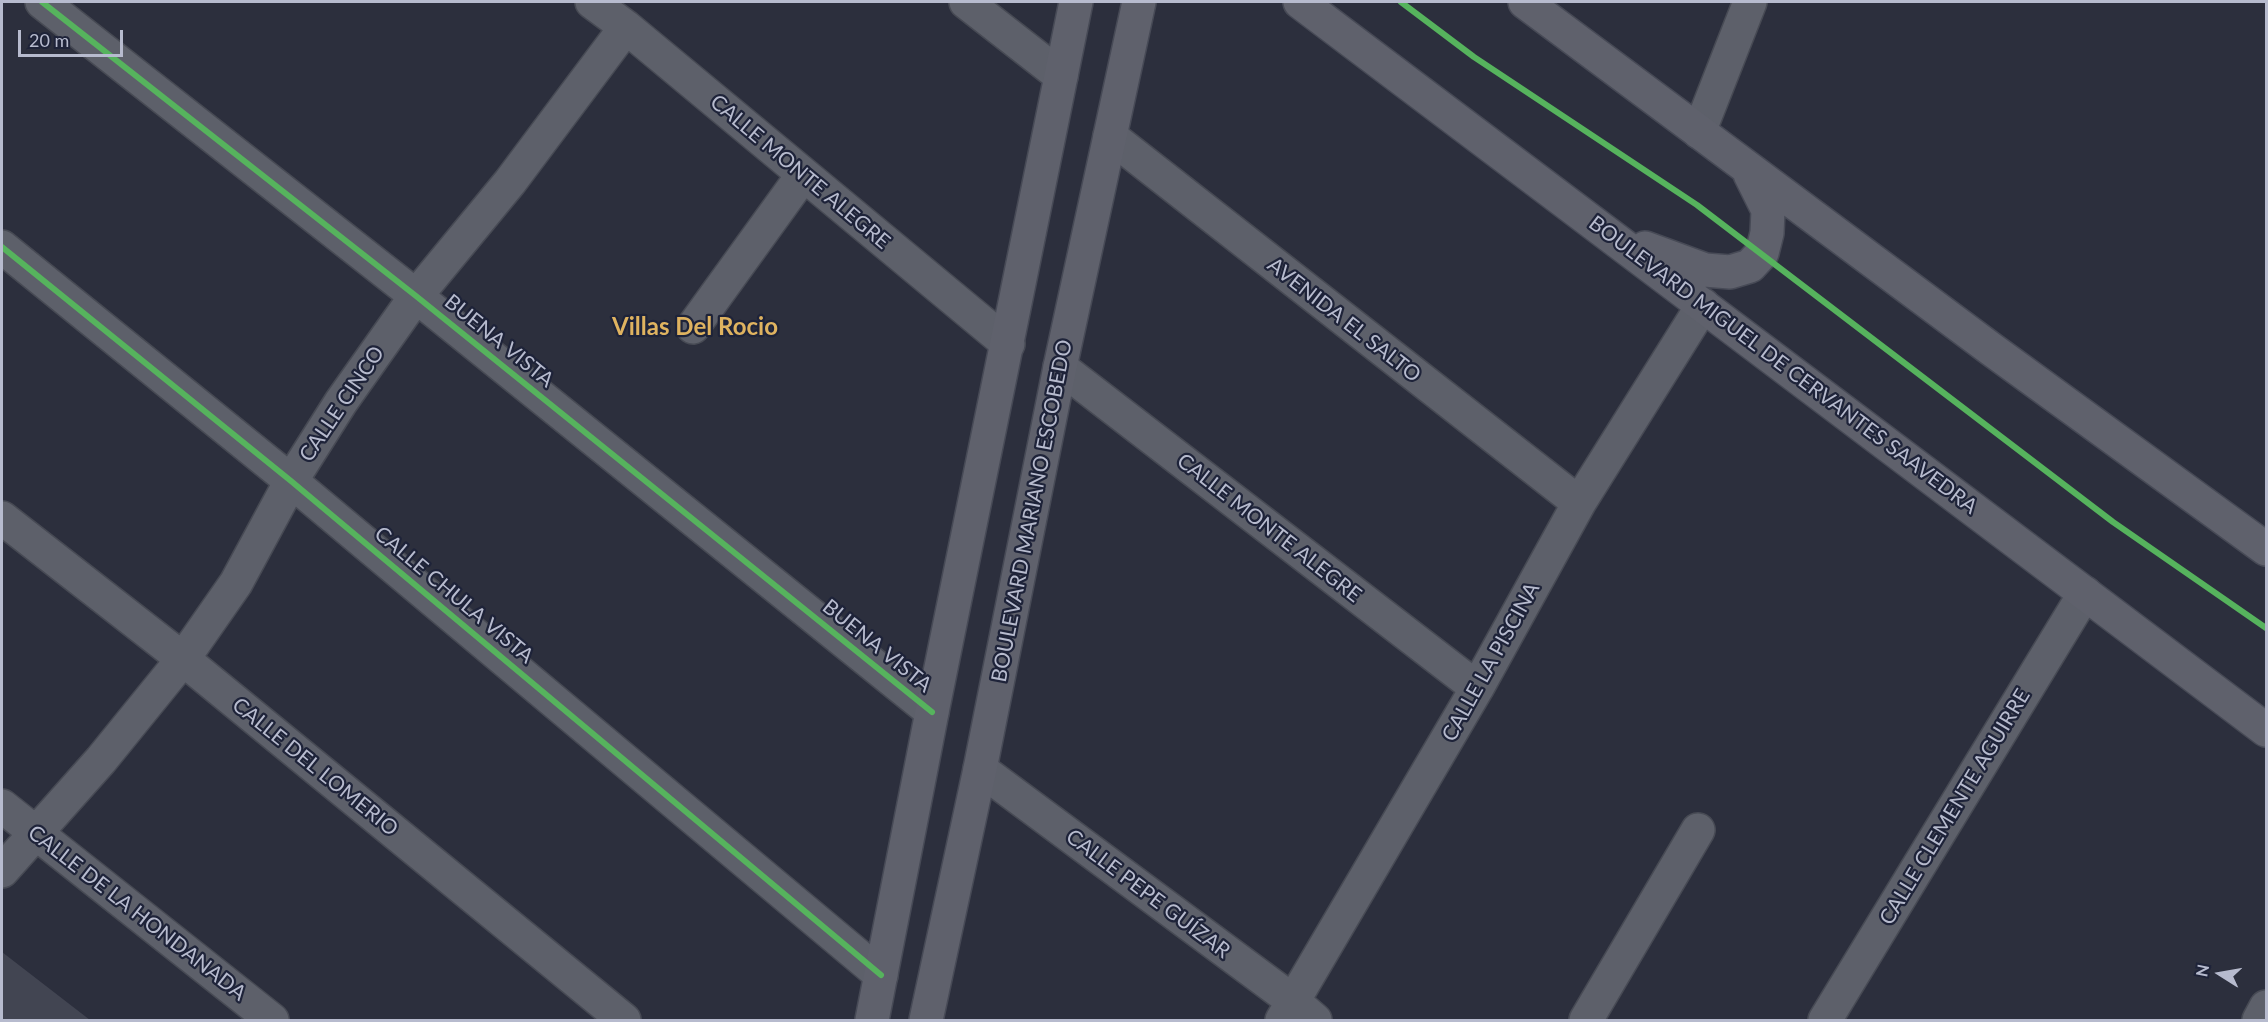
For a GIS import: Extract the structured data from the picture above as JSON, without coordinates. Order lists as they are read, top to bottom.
{
  "streets": {
    "main road": ["BOULEVARD MIGUEL DE CERVANTES SAAVEDRA", "BOULEVARD MARIANO ESCOBEDO"],
    "street": [
      "CALLE MONTE ALEGRE",
      "AVENIDA EL SALTO",
      "BUENA VISTA",
      "CALLE CINCO",
      "CALLE CHULA VISTA",
      "CALLE LA PISCINA",
      "CALLE DEL LOMERIO",
      "CALLE CLEMENTE AGUIRRE",
      "CALLE PEPE GUÍZAR",
      "CALLE DE LA HONDANADA"
    ]
  },
  "crossings": [
    ["CALLE MONTE ALEGRE", "CALLE CINCO"],
    ["CALLE MONTE ALEGRE", "BOULEVARD MARIANO ESCOBEDO"],
    ["CALLE MONTE ALEGRE", "CALLE LA PISCINA"],
    ["AVENIDA EL SALTO", "BOULEVARD MARIANO ESCOBEDO"],
    ["AVENIDA EL SALTO", "CALLE LA PISCINA"],
    ["BUENA VISTA", "CALLE CINCO"],
    ["BOULEVARD MIGUEL DE CERVANTES SAAVEDRA", "CALLE LA PISCINA"],
    ["BOULEVARD MIGUEL DE CERVANTES SAAVEDRA", "CALLE CLEMENTE AGUIRRE"],
    ["CALLE CINCO", "CALLE CHULA VISTA"],
    ["CALLE CINCO", "CALLE DEL LOMERIO"],
    ["CALLE CINCO", "CALLE DE LA HONDANADA"],
    ["BOULEVARD MARIANO ESCOBEDO", "CALLE PEPE GUÍZAR"],
    ["CALLE LA PISCINA", "CALLE PEPE GUÍZAR"]
  ],
  "districts": ["Villas Del Rocio"],
  "scale_bar": "20 m",
  "north": "left"
}
